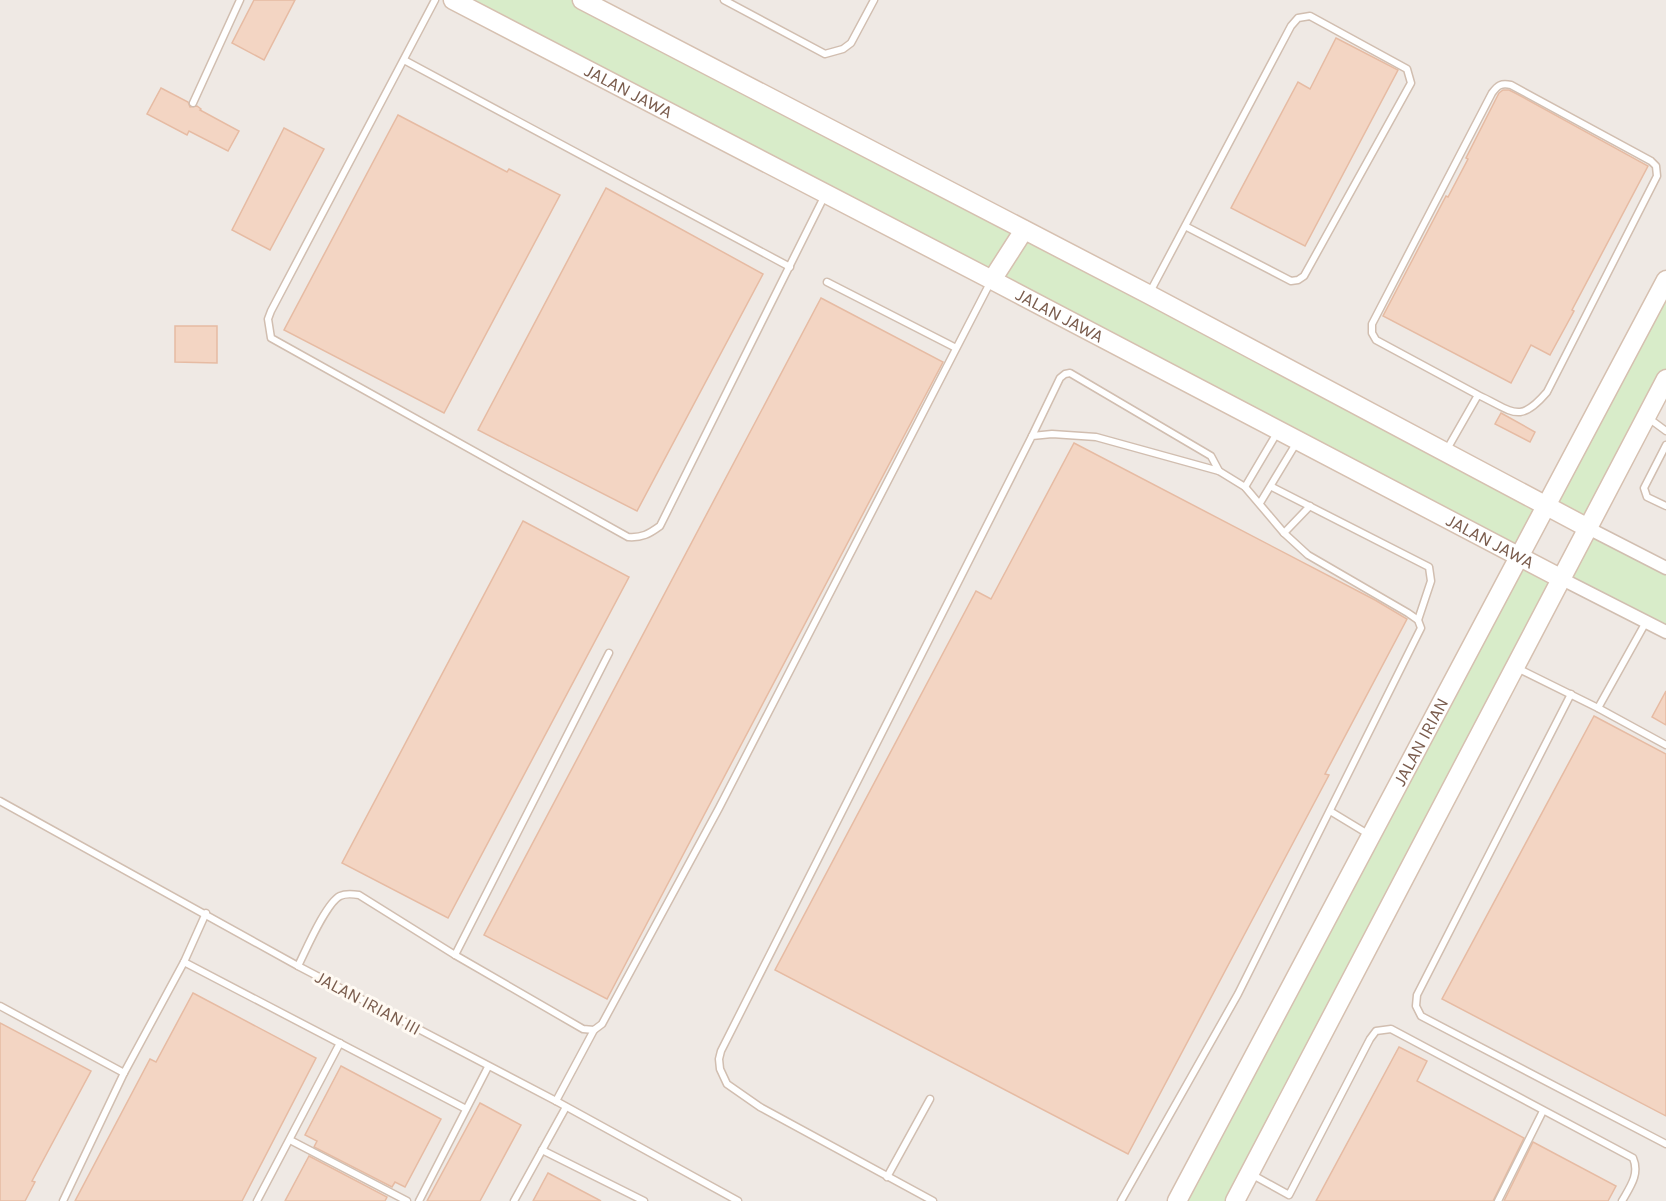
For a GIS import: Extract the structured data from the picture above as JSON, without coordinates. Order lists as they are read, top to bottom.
{
  "streets": {
    "street": ["JALAN JAWA", "JALAN IRIAN"],
    "lane": ["JALAN IRIAN III"]
  },
  "crossings": [
    ["JALAN JAWA", "JALAN IRIAN"]
  ]
}
